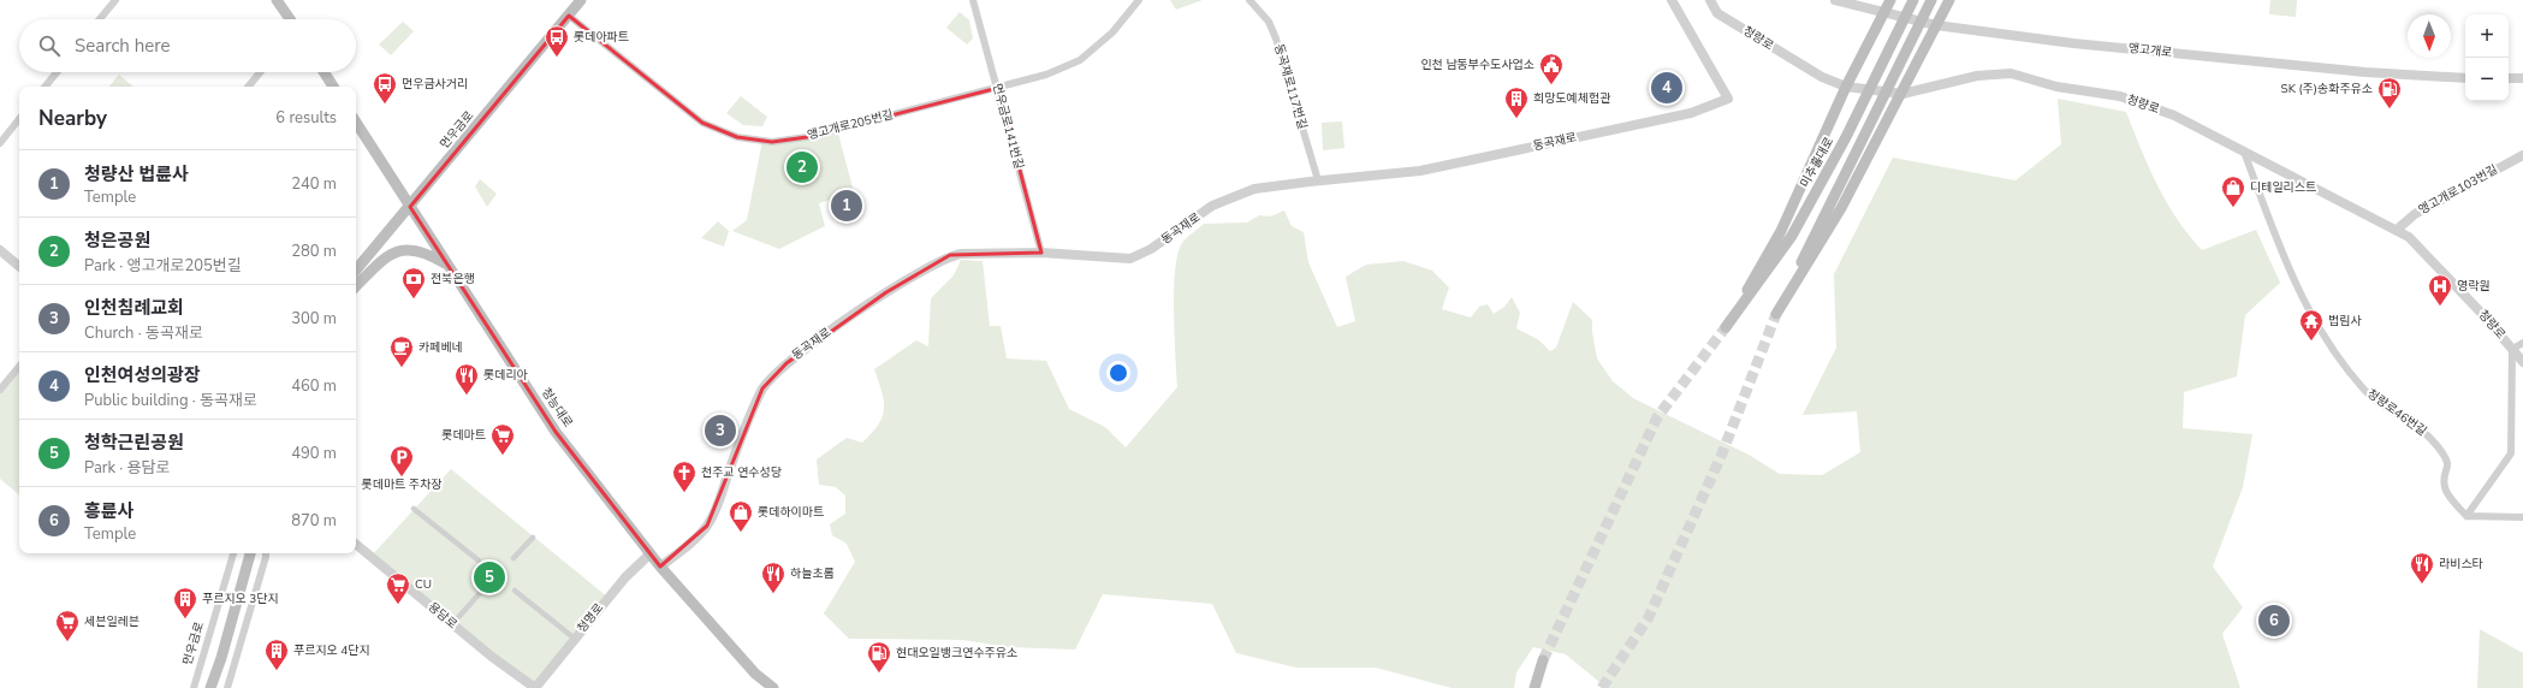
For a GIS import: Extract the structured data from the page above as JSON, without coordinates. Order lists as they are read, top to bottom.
{
  "streets": {
    "main road": ["먼우금로", "미추홀대로", "청능대로"],
    "street": [
      "청량로",
      "앵고개로",
      "동곡재로117번길",
      "앵고개로205번길",
      "먼우금로141번길",
      "동곡재로",
      "앵고개로103번길",
      "청량로46번길",
      "용담로",
      "청명로"
    ]
  },
  "crossings": [
    ["청량로", "미추홀대로"],
    ["청량로", "앵고개로103번길"],
    ["청량로", "청량로46번길"],
    ["동곡재로117번길", "동곡재로"],
    ["앵고개로205번길", "먼우금로141번길"],
    ["앵고개로205번길", "먼우금로"],
    ["먼우금로141번길", "동곡재로"],
    ["먼우금로", "청능대로"],
    ["동곡재로", "청능대로"],
    ["청능대로", "청명로"],
    ["용담로", "청명로"]
  ],
  "places": {
    "bus stop": ["롯데아파트", "먼우금사거리"],
    "public building": ["인천 남동부수도사업소"],
    "fuel station": ["SK (주)송화주유소", "현대오일뱅크연수주유소"],
    "building": ["희망도예체험관", "푸르지오 3단지", "푸르지오 4단지"],
    "shop": ["디테일리스트", "롯데하이마트"],
    "bank": ["전북은행"],
    "hospital": ["영락원"],
    "temple": ["법림사"],
    "cafe": ["카페베네"],
    "restaurant": ["롯데리아", "라비스타", "하늘초롬"],
    "supermarket": ["롯데마트", "CU", "세븐일레븐"],
    "parking": ["롯데마트 주차장"],
    "church": ["천주교 연수성당"]
  },
  "north": "bottom",
  "page": {
    "map_buttons": ["+", "−"],
    "search": "Search here",
    "pins": [
      "4",
      "2",
      "1",
      "3",
      "5",
      "6"
    ],
    "heading": ["Nearby", "6 results"],
    "list": [
      {
        "mark": "1",
        "name": "청량산 법륜사",
        "note": "Temple",
        "value": "240 m"
      },
      {
        "mark": "2",
        "name": "청은공원",
        "note": "Park · 앵고개로205번길",
        "value": "280 m"
      },
      {
        "mark": "3",
        "name": "인천침례교회",
        "note": "Church · 동곡재로",
        "value": "300 m"
      },
      {
        "mark": "4",
        "name": "인천여성의광장",
        "note": "Public building · 동곡재로",
        "value": "460 m"
      },
      {
        "mark": "5",
        "name": "청학근린공원",
        "note": "Park · 용담로",
        "value": "490 m"
      },
      {
        "mark": "6",
        "name": "흥륜사",
        "note": "Temple",
        "value": "870 m"
      }
    ]
  }
}
